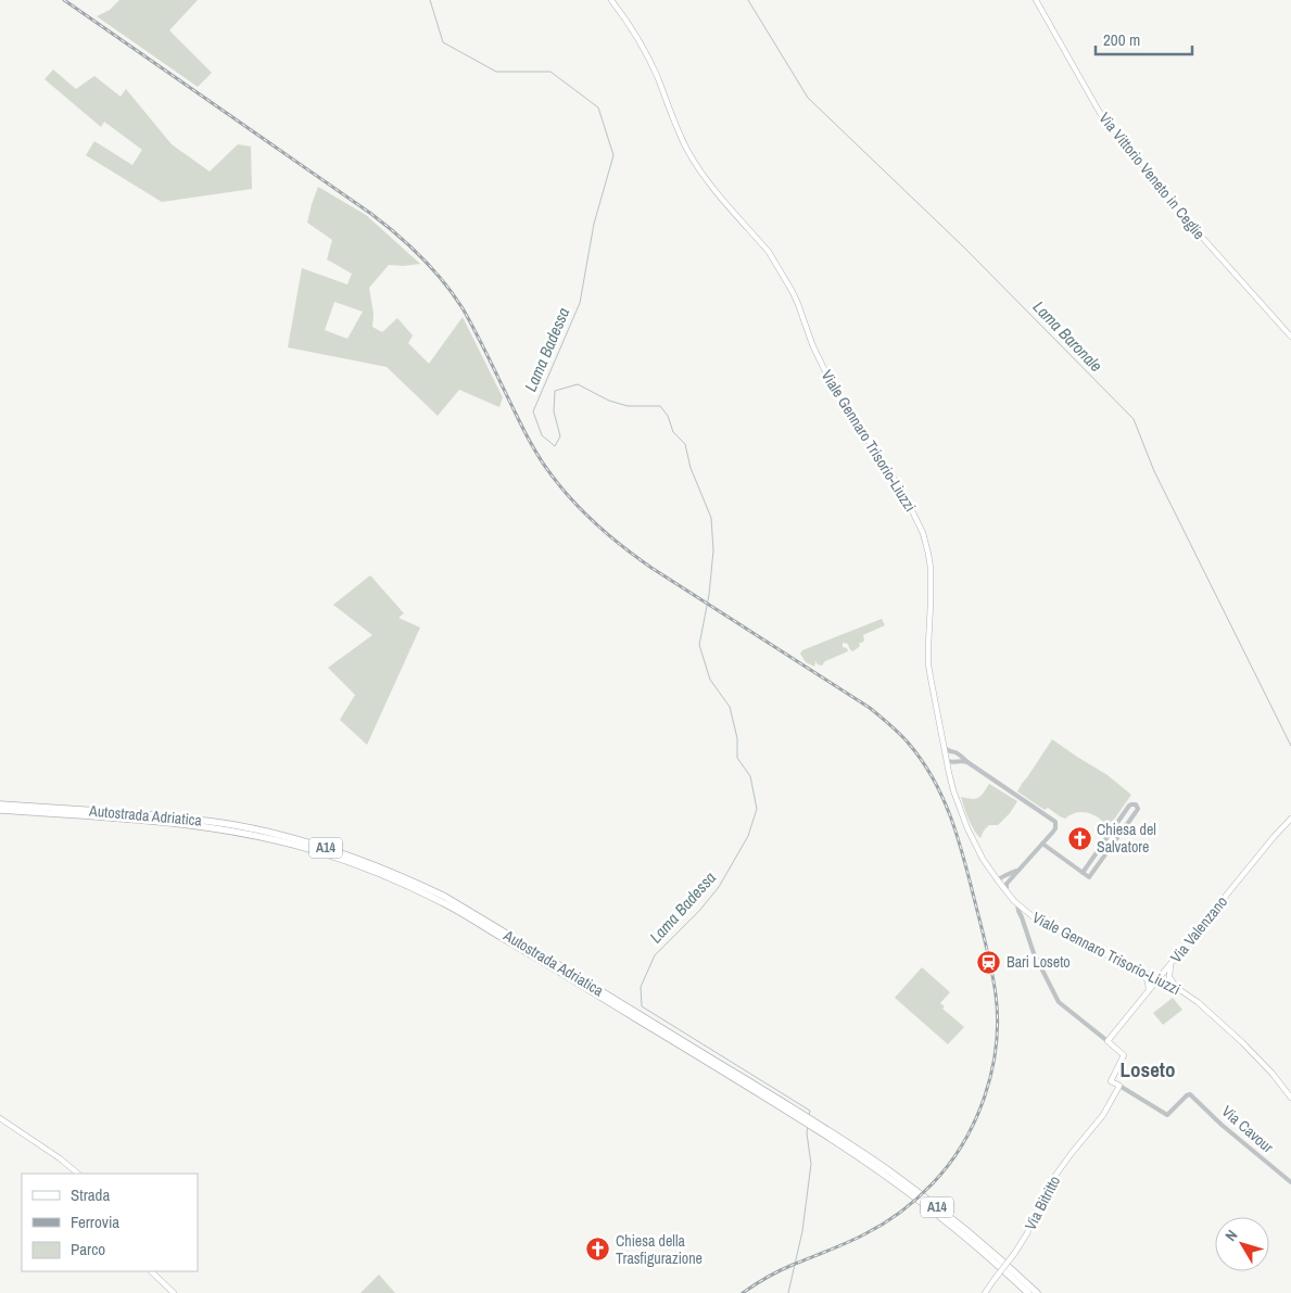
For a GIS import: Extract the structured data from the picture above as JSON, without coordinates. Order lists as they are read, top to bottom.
{
  "streets": {
    "highway": ["Autostrada Adriatica", "A14"],
    "main road": [
      "Via Vittorio Veneto in Ceglie",
      "Viale Gennaro Trisorio-Liuzzi",
      "Via Valenzano",
      "Via Bitritto"
    ],
    "street": ["Via Cavour"]
  },
  "crossings": [
    ["Viale Gennaro Trisorio-Liuzzi", "Via Valenzano"],
    ["Via Cavour", "Via Bitritto"]
  ],
  "districts": ["Loseto"],
  "water": ["Lama Baronale", "Lama Badessa"],
  "places": {
    "church": ["Chiesa del Salvatore", "Chiesa della Trasfigurazione"],
    "station": ["Bari Loseto"]
  },
  "legend": ["Strada", "Ferrovia", "Parco"],
  "scale_bar": "200 m",
  "north": "top left"
}
